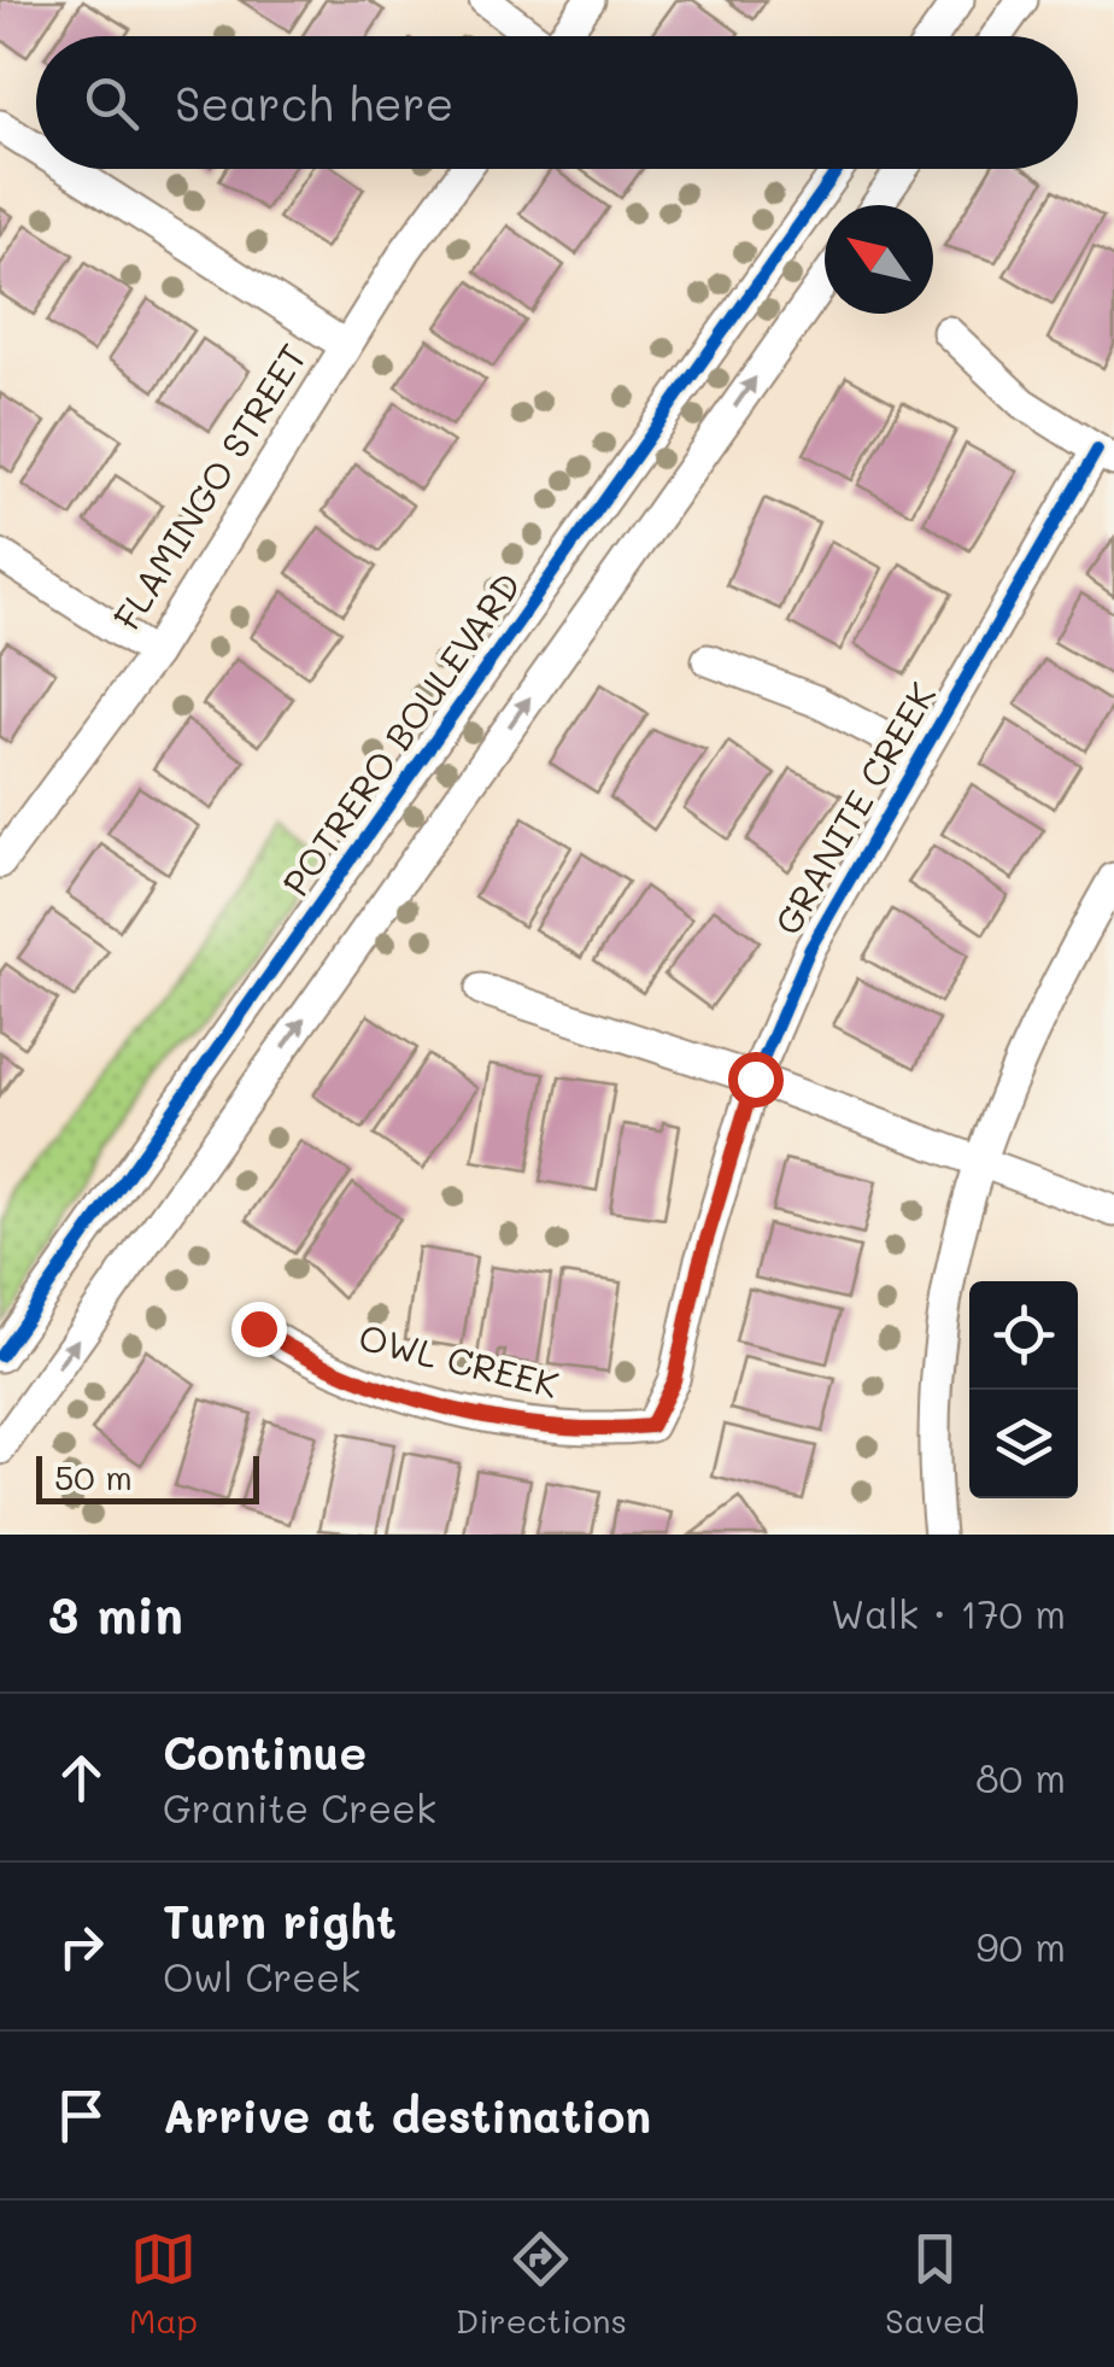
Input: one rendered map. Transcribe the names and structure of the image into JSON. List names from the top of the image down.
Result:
{
  "streets": {
    "street": [
      "FLAMINGO STREET",
      "POTRERO BOULEVARD",
      "GRANITE CREEK",
      "OWL CREEK"
    ]
  },
  "crossings": [
    ["GRANITE CREEK", "OWL CREEK"]
  ],
  "scale_bar": "50 m",
  "north": "top left",
  "page": {
    "search": "Search here",
    "scale": "50 m",
    "heading": ["3 min", "Walk · 170 m"],
    "list": [
      ["Continue", "Granite Creek", "80 m"],
      ["Turn right", "Owl Creek", "90 m"],
      "Arrive at destination"
    ],
    "nav": ["Map", "Directions", "Saved"]
  }
}
